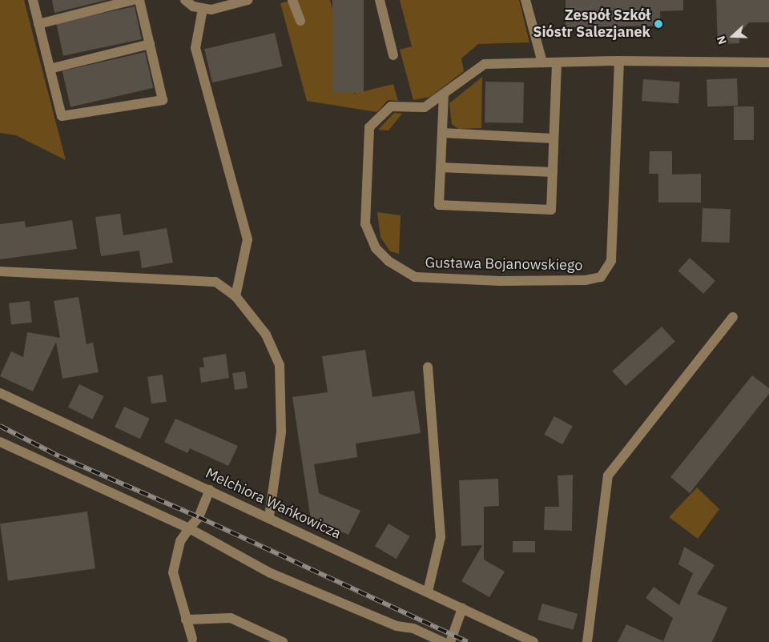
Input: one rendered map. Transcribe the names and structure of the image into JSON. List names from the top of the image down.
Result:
{
  "streets": {
    "street": ["Gustawa Bojanowskiego", "Melchiora Wańkowicza"]
  },
  "places": ["Zespół Szkół Sióstr Salezjanek"],
  "north": "left"
}
